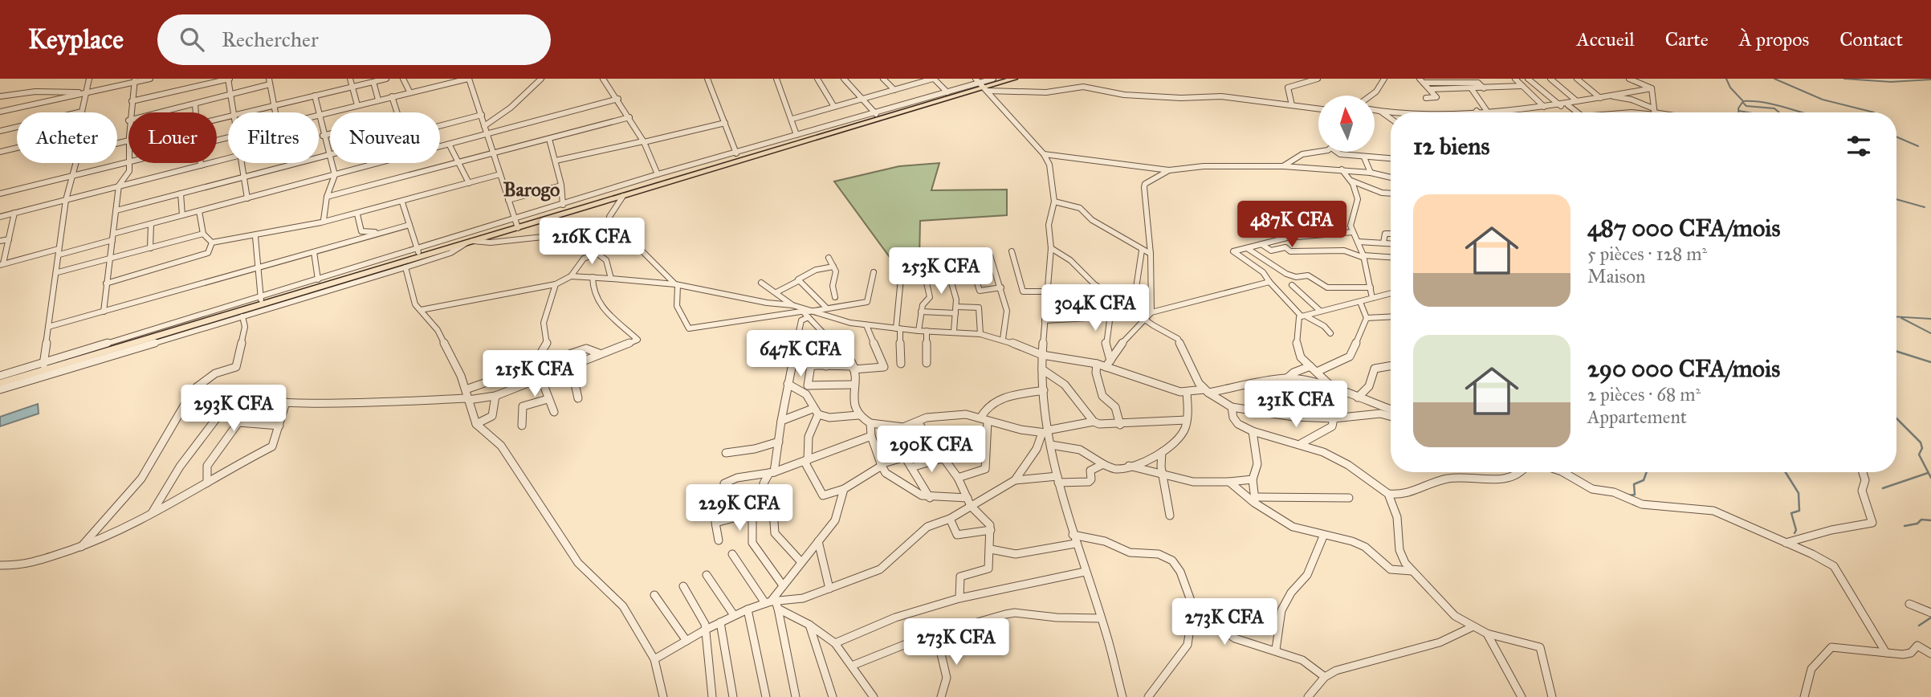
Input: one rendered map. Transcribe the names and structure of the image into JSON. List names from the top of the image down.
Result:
{
  "districts": ["Barogo"],
  "north": "top",
  "page": {
    "header": "Keyplace",
    "search": "Rechercher",
    "nav": [
      "Accueil",
      "Carte",
      "À propos",
      "Contact"
    ],
    "chip": [
      "Acheter",
      "Louer",
      "Filtres",
      "Nouveau"
    ],
    "heading": "12 biens",
    "list": [
      {
        "name": "487 000 CFA/mois",
        "note": "5 pièces · 128 m² · Maison"
      },
      {
        "name": "290 000 CFA/mois",
        "note": "2 pièces · 68 m² · Appartement"
      }
    ],
    "price": [
      "487K CFA",
      "216K CFA",
      "253K CFA",
      "304K CFA",
      "647K CFA",
      "215K CFA",
      "231K CFA",
      "293K CFA",
      "290K CFA",
      "229K CFA",
      "273K CFA",
      "273K CFA"
    ]
  }
}
